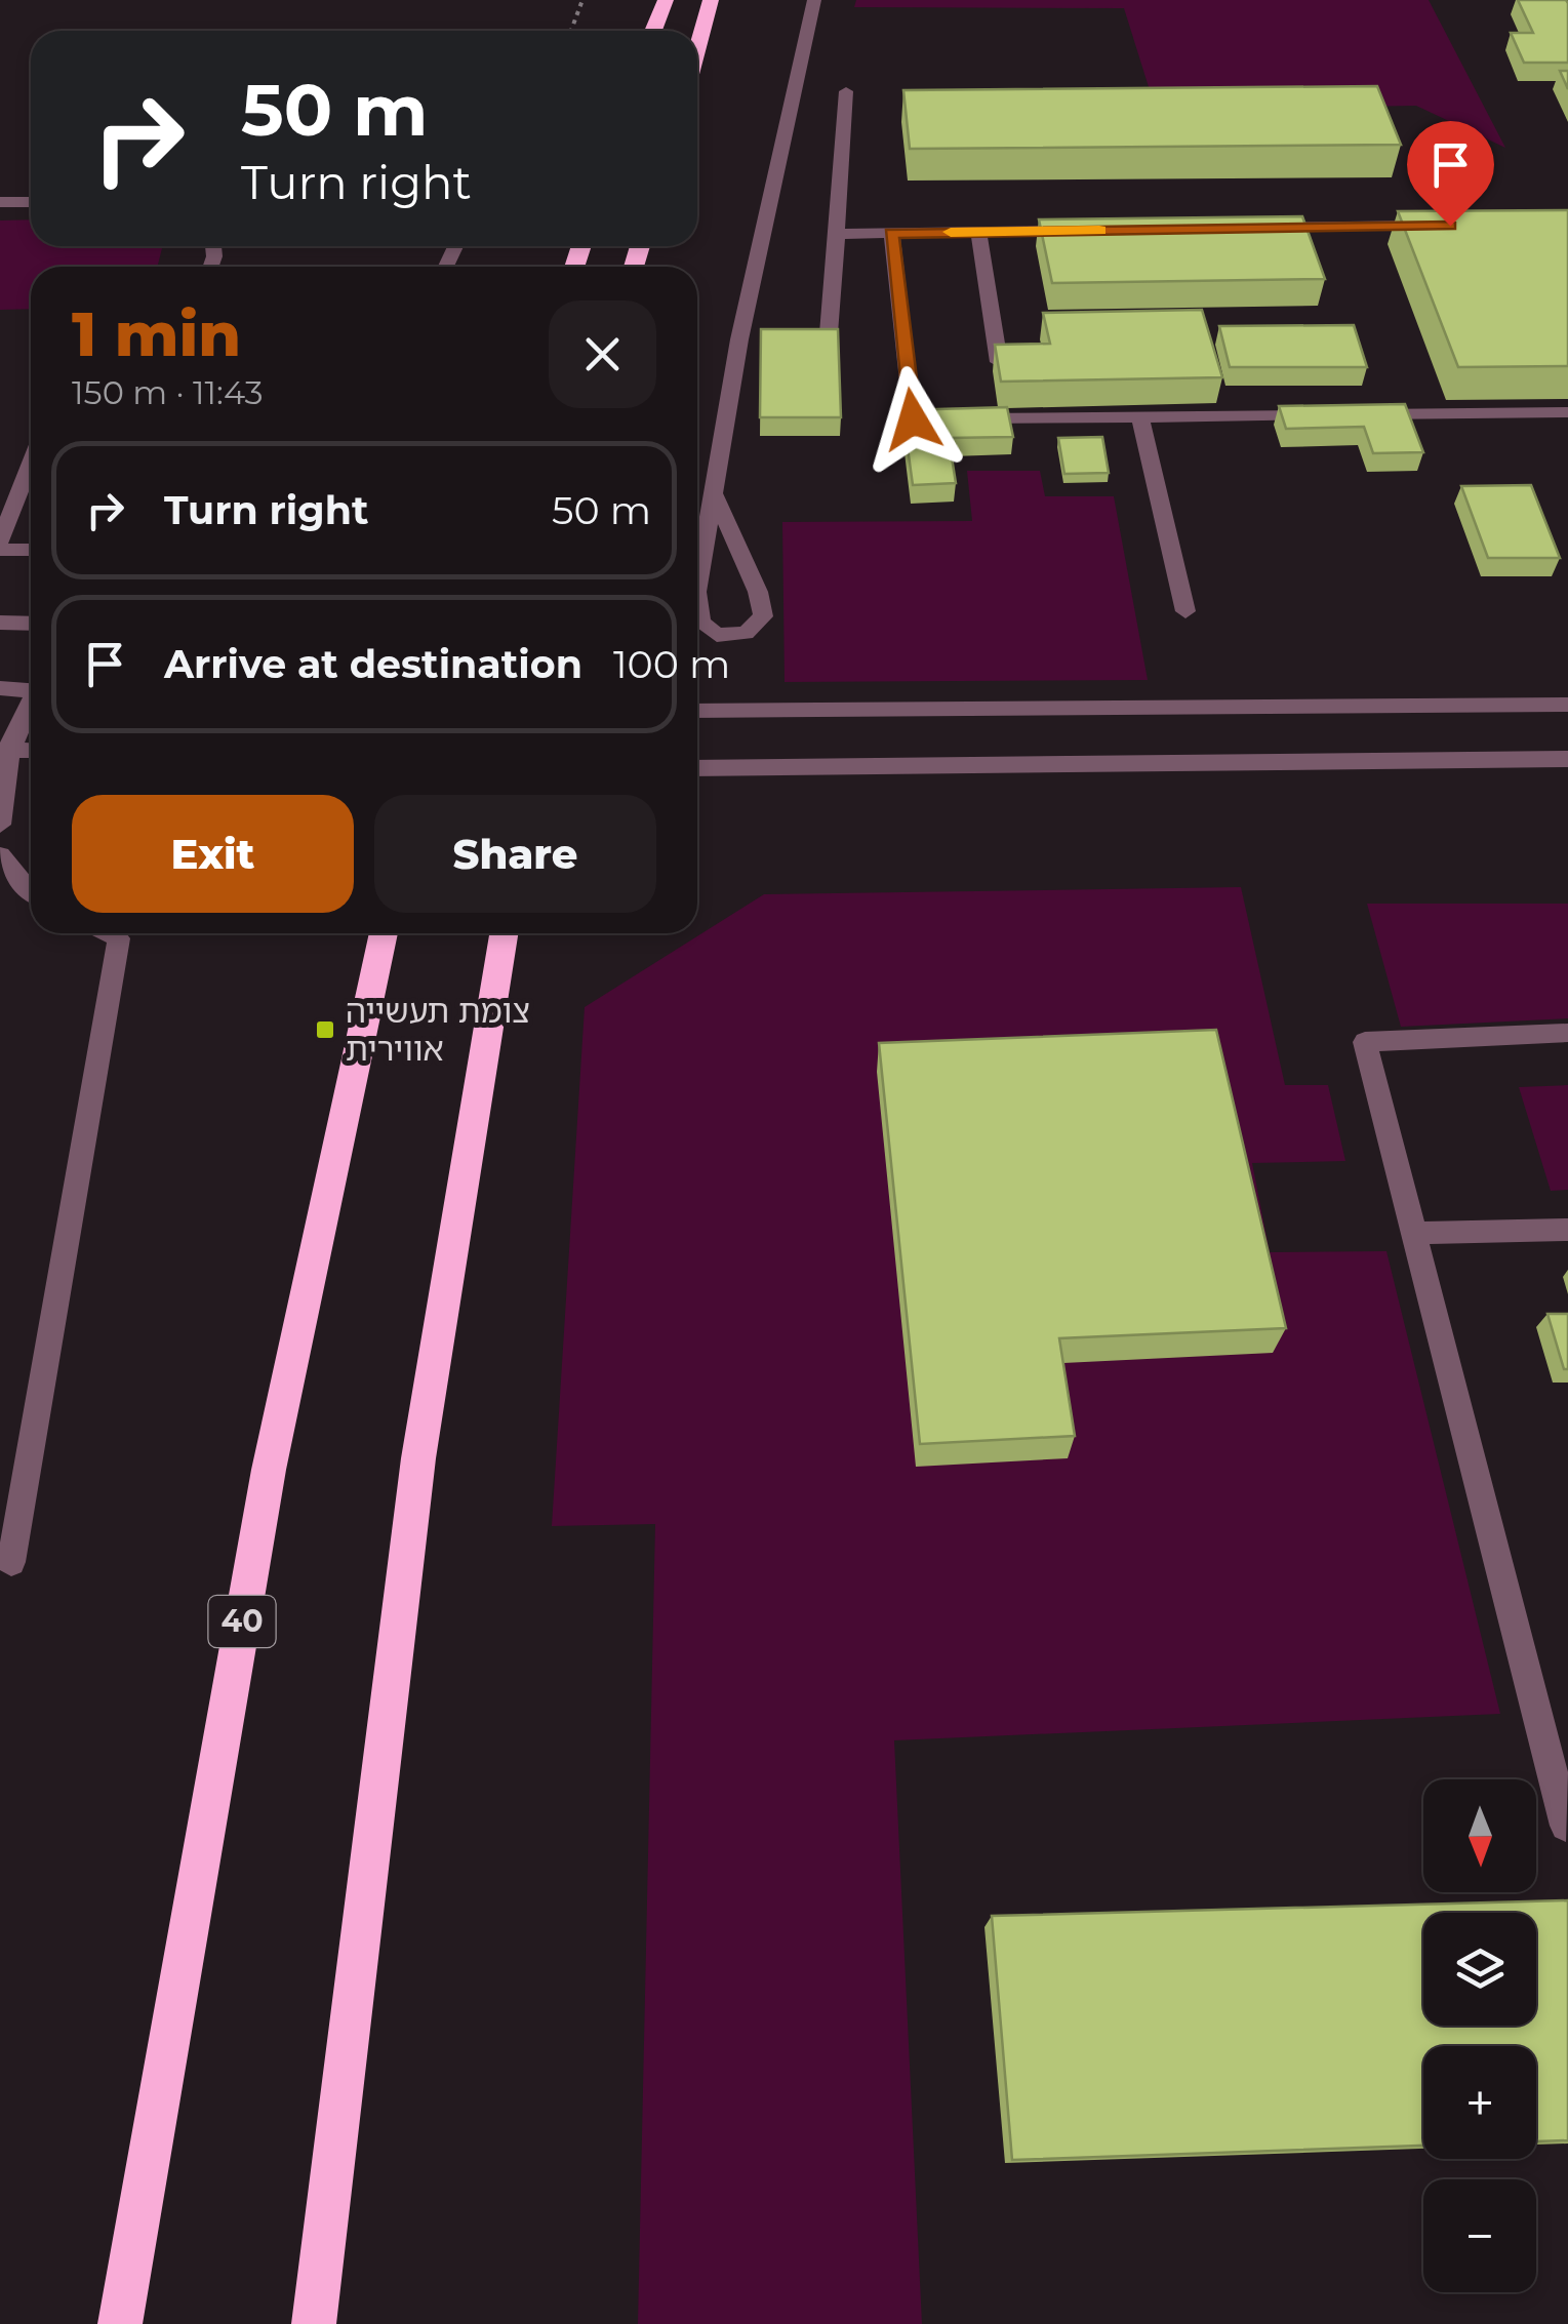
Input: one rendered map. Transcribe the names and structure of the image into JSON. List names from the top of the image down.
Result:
{
  "streets": {
    "highway": ["40"]
  },
  "places": {
    "transit": ["צומת תעשייה אווירית"]
  },
  "north": "bottom",
  "page": {
    "turn": ["50 m", "Turn right"],
    "heading": ["1 min", "150 m · 11:43"],
    "list": [
      {
        "name": "Turn right",
        "value": "50 m"
      },
      {
        "name": "Arrive at destination",
        "value": "100 m"
      }
    ],
    "buttons": ["Exit", "Share"],
    "map_buttons": ["+", "−"]
  }
}
